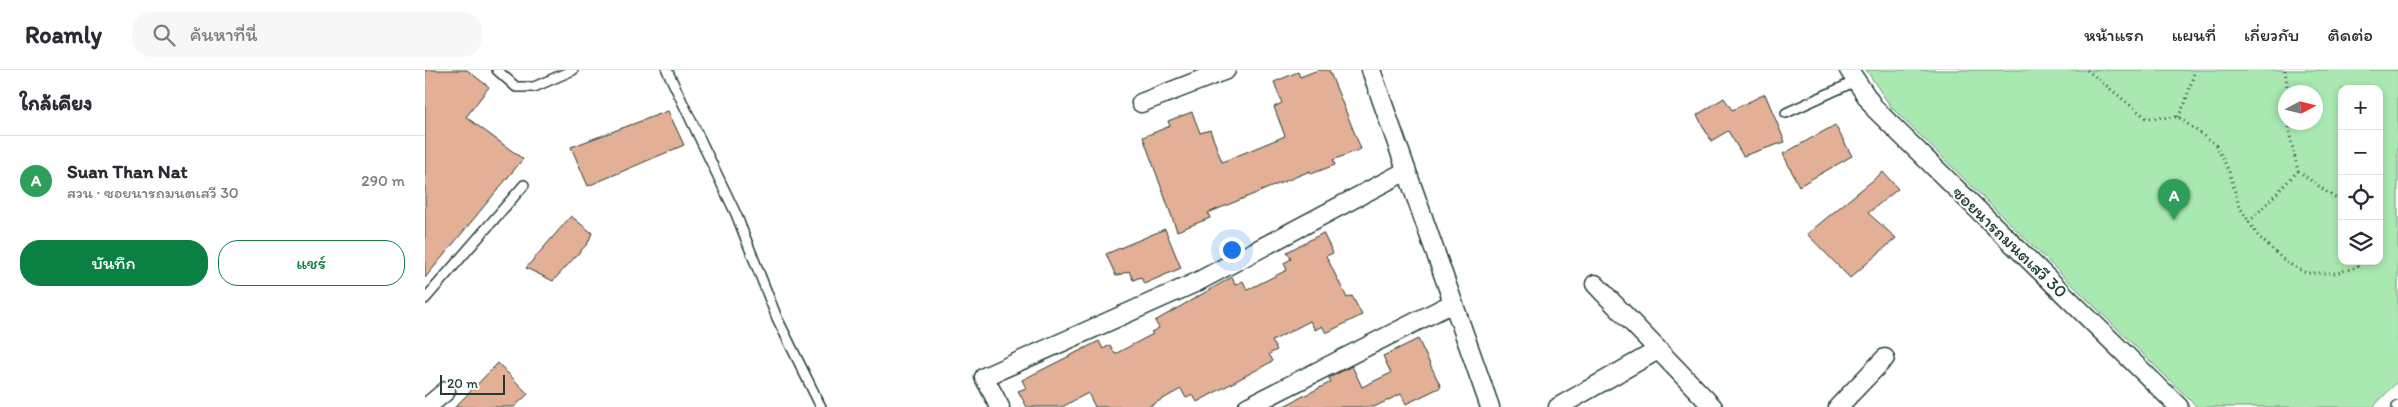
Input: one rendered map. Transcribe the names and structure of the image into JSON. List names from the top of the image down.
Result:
{
  "streets": {
    "street": ["ซอยนารถมนตเสวี 30"]
  },
  "scale_bar": "20 m",
  "north": "right",
  "page": {
    "header": "Roamly",
    "search": "ค้นหาที่นี่",
    "nav": [
      "หน้าแรก",
      "แผนที่",
      "เกี่ยวกับ",
      "ติดต่อ"
    ],
    "heading": "ใกล้เคียง",
    "map_buttons": ["+", "−"],
    "list": [
      {
        "mark": "A",
        "name": "Suan Than Nat",
        "note": "สวน · ซอยนารถมนตเสวี 30",
        "value": "290 m"
      }
    ],
    "pins": "A",
    "buttons": ["บันทึก", "แชร์"],
    "scale": "20 m"
  }
}
